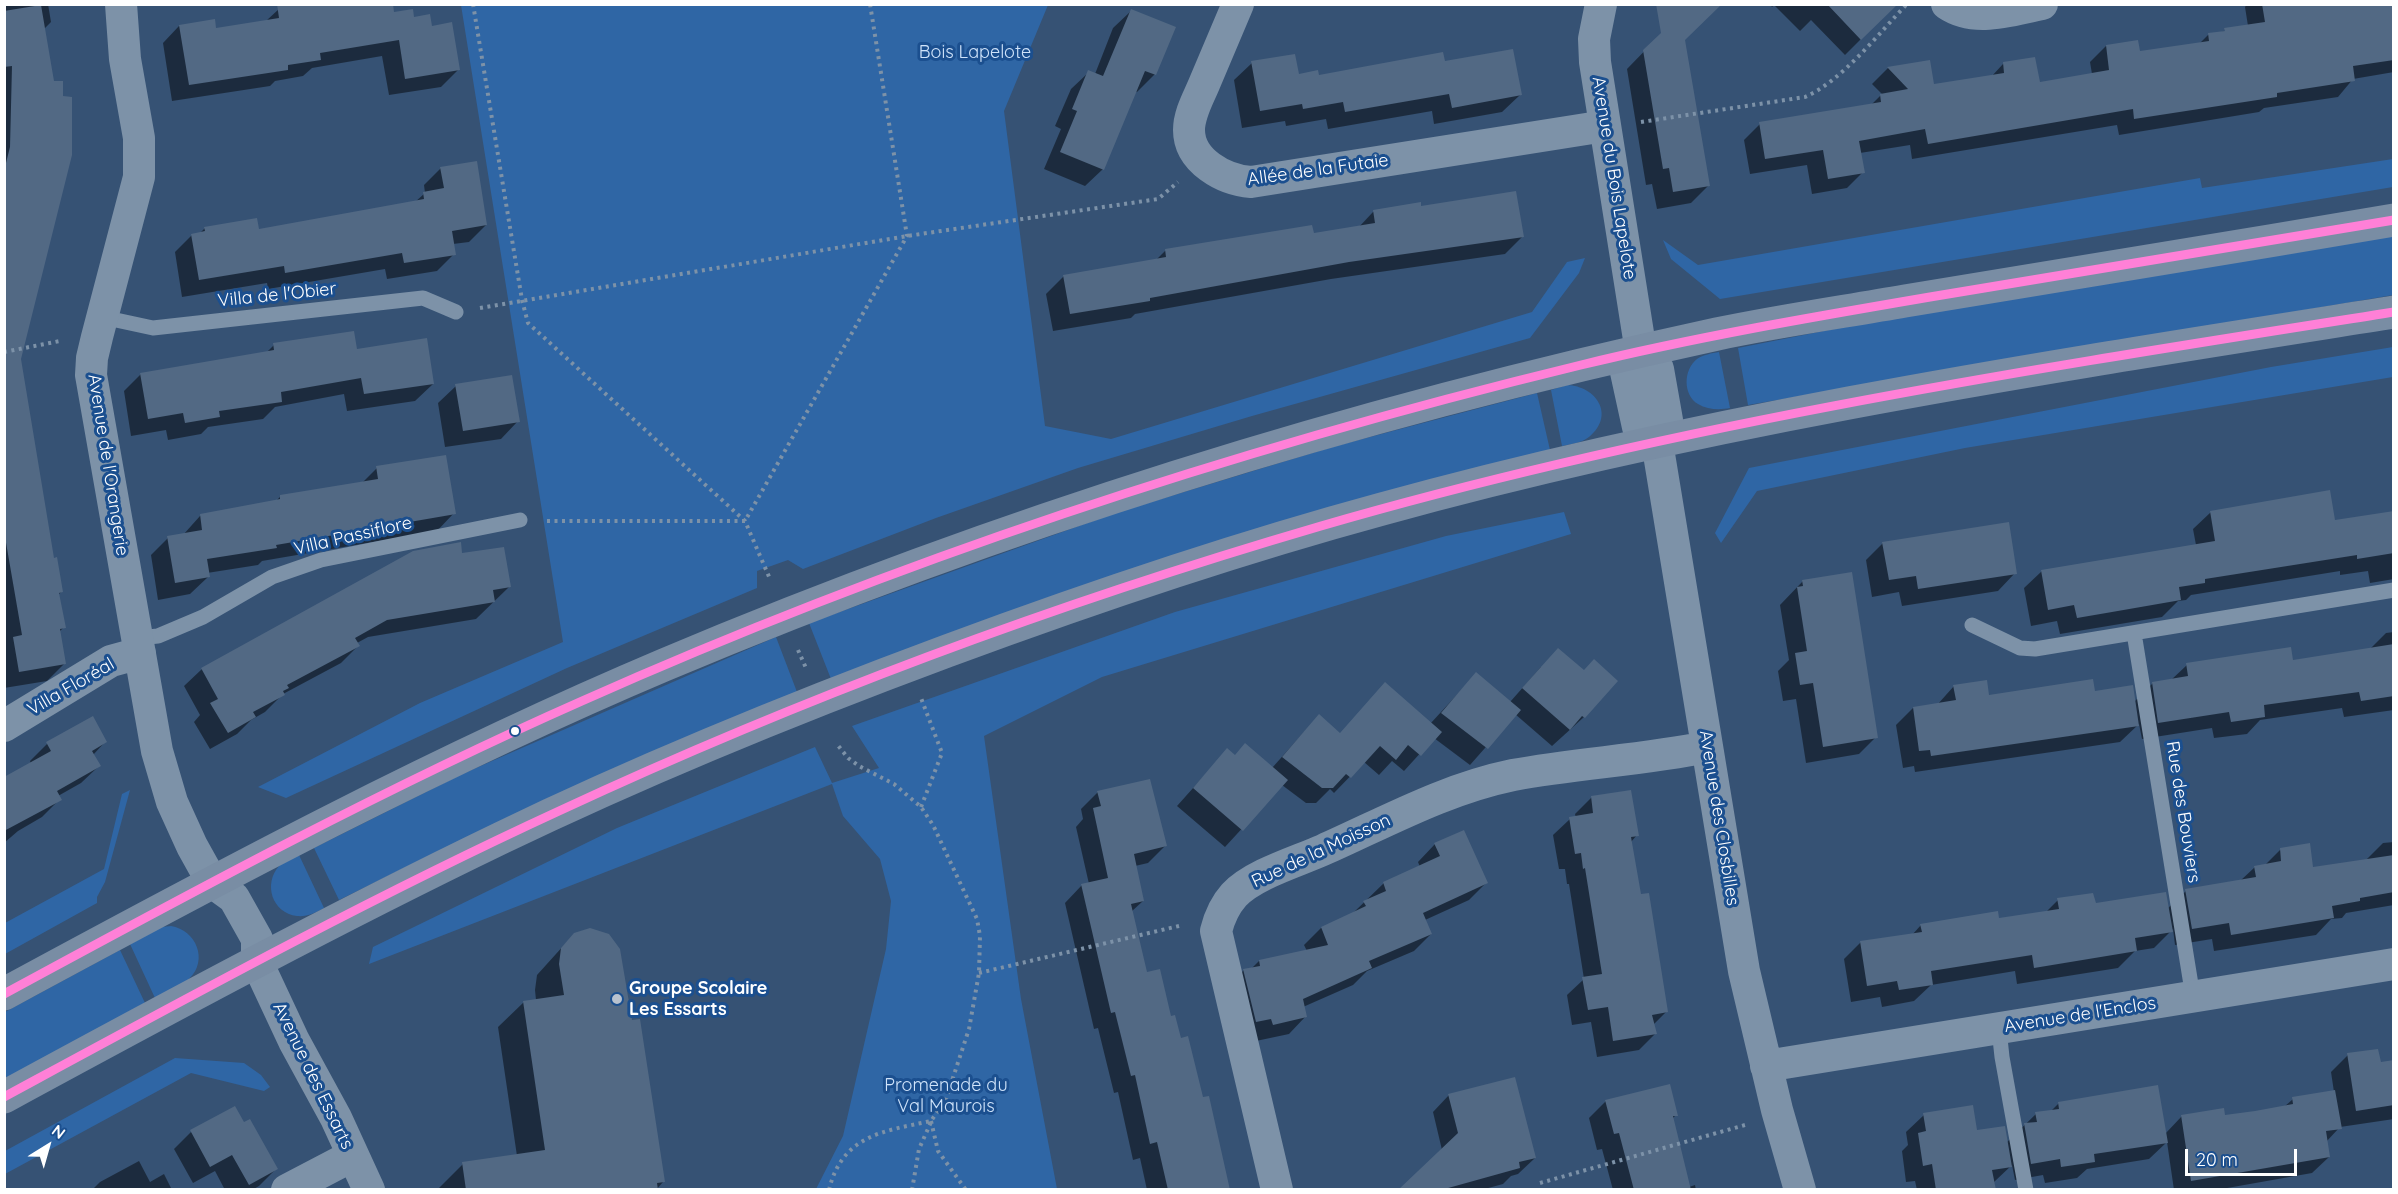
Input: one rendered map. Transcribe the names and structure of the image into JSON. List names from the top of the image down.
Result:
{
  "streets": {
    "street": [
      "Allée de la Futaie",
      "Avenue du Bois Lapelote",
      "Avenue de l'Orangerie",
      "Villa Floréal",
      "Avenue des Closbilles",
      "Rue de la Moisson",
      "Avenue de l'Enclos",
      "Avenue des Essarts"
    ],
    "lane": ["Villa de l'Obier", "Villa Passiflore", "Rue des Bouviers"]
  },
  "crossings": [
    ["Allée de la Futaie", "Avenue du Bois Lapelote"],
    ["Villa de l'Obier", "Avenue de l'Orangerie"],
    ["Avenue de l'Orangerie", "Villa Passiflore"],
    ["Avenue de l'Orangerie", "Villa Floréal"],
    ["Avenue de l'Orangerie", "Avenue des Essarts"],
    ["Villa Passiflore", "Villa Floréal"],
    ["Rue des Bouviers", "Avenue de l'Enclos"],
    ["Avenue des Closbilles", "Rue de la Moisson"],
    ["Avenue des Closbilles", "Avenue de l'Enclos"]
  ],
  "parks": ["Bois Lapelote", "Promenade du Val Maurois"],
  "places": ["Groupe Scolaire Les Essarts"],
  "scale_bar": "20 m",
  "north": "top right"
}
